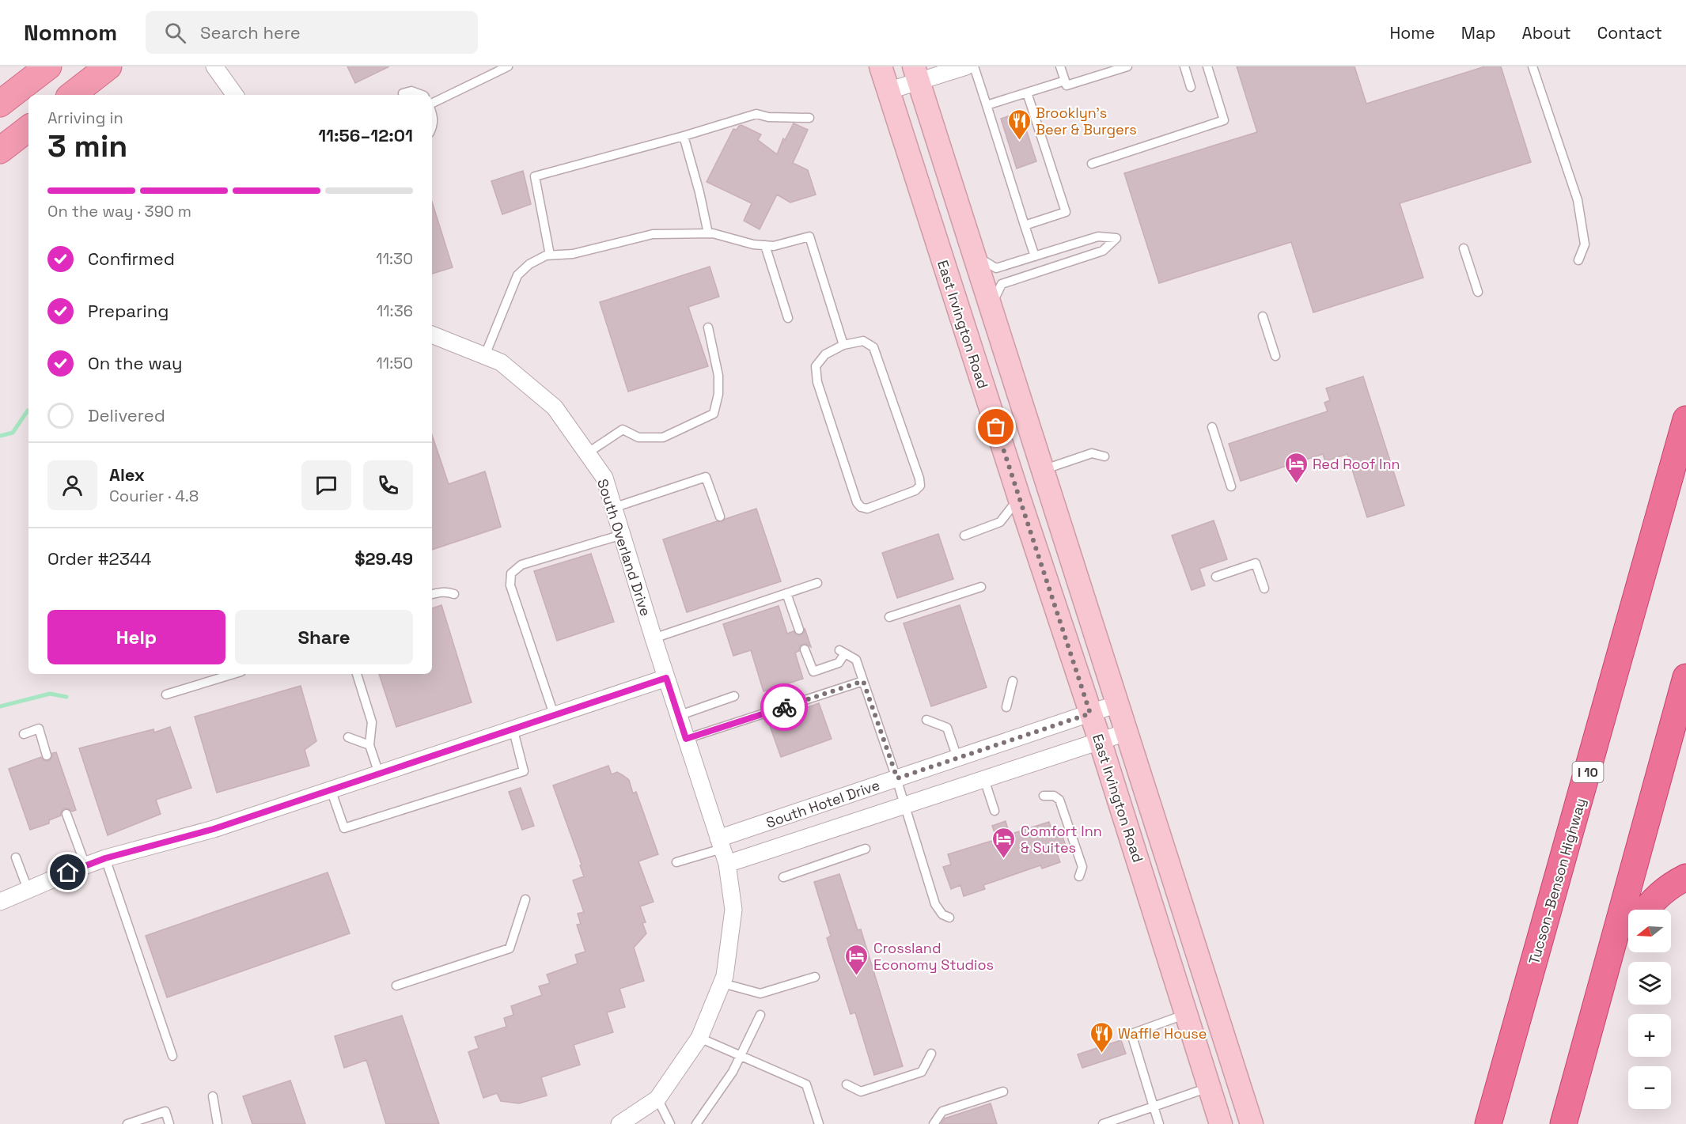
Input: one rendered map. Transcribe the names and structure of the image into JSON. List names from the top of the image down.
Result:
{
  "streets": {
    "highway": ["I 10", "Tucson–Benson Highway"],
    "main road": ["East Irvington Road"],
    "street": ["South Overland Drive", "South Hotel Drive"]
  },
  "crossings": [
    ["East Irvington Road", "South Hotel Drive"],
    ["South Overland Drive", "South Hotel Drive"]
  ],
  "places": {
    "restaurant": ["Brooklyn's Beer & Burgers", "Waffle House"],
    "hotel": ["Red Roof Inn", "Comfort Inn & Suites", "Crossland Economy Studios"]
  },
  "north": "left",
  "page": {
    "header": "Nomnom",
    "search": "Search here",
    "nav": [
      "Home",
      "Map",
      "About",
      "Contact"
    ],
    "heading": ["3 min", "Arriving in", "11:56–12:01"],
    "panel": [
      "Alex",
      "Courier · 4.8",
      "Order #2344",
      "$29.49"
    ],
    "bar": "On the way · 390 m",
    "list": [
      ["Confirmed", "11:30"],
      ["Preparing", "11:36"],
      ["On the way", "11:50"],
      "Delivered"
    ],
    "buttons": ["Help", "Share"],
    "map_buttons": ["+", "−"]
  }
}
